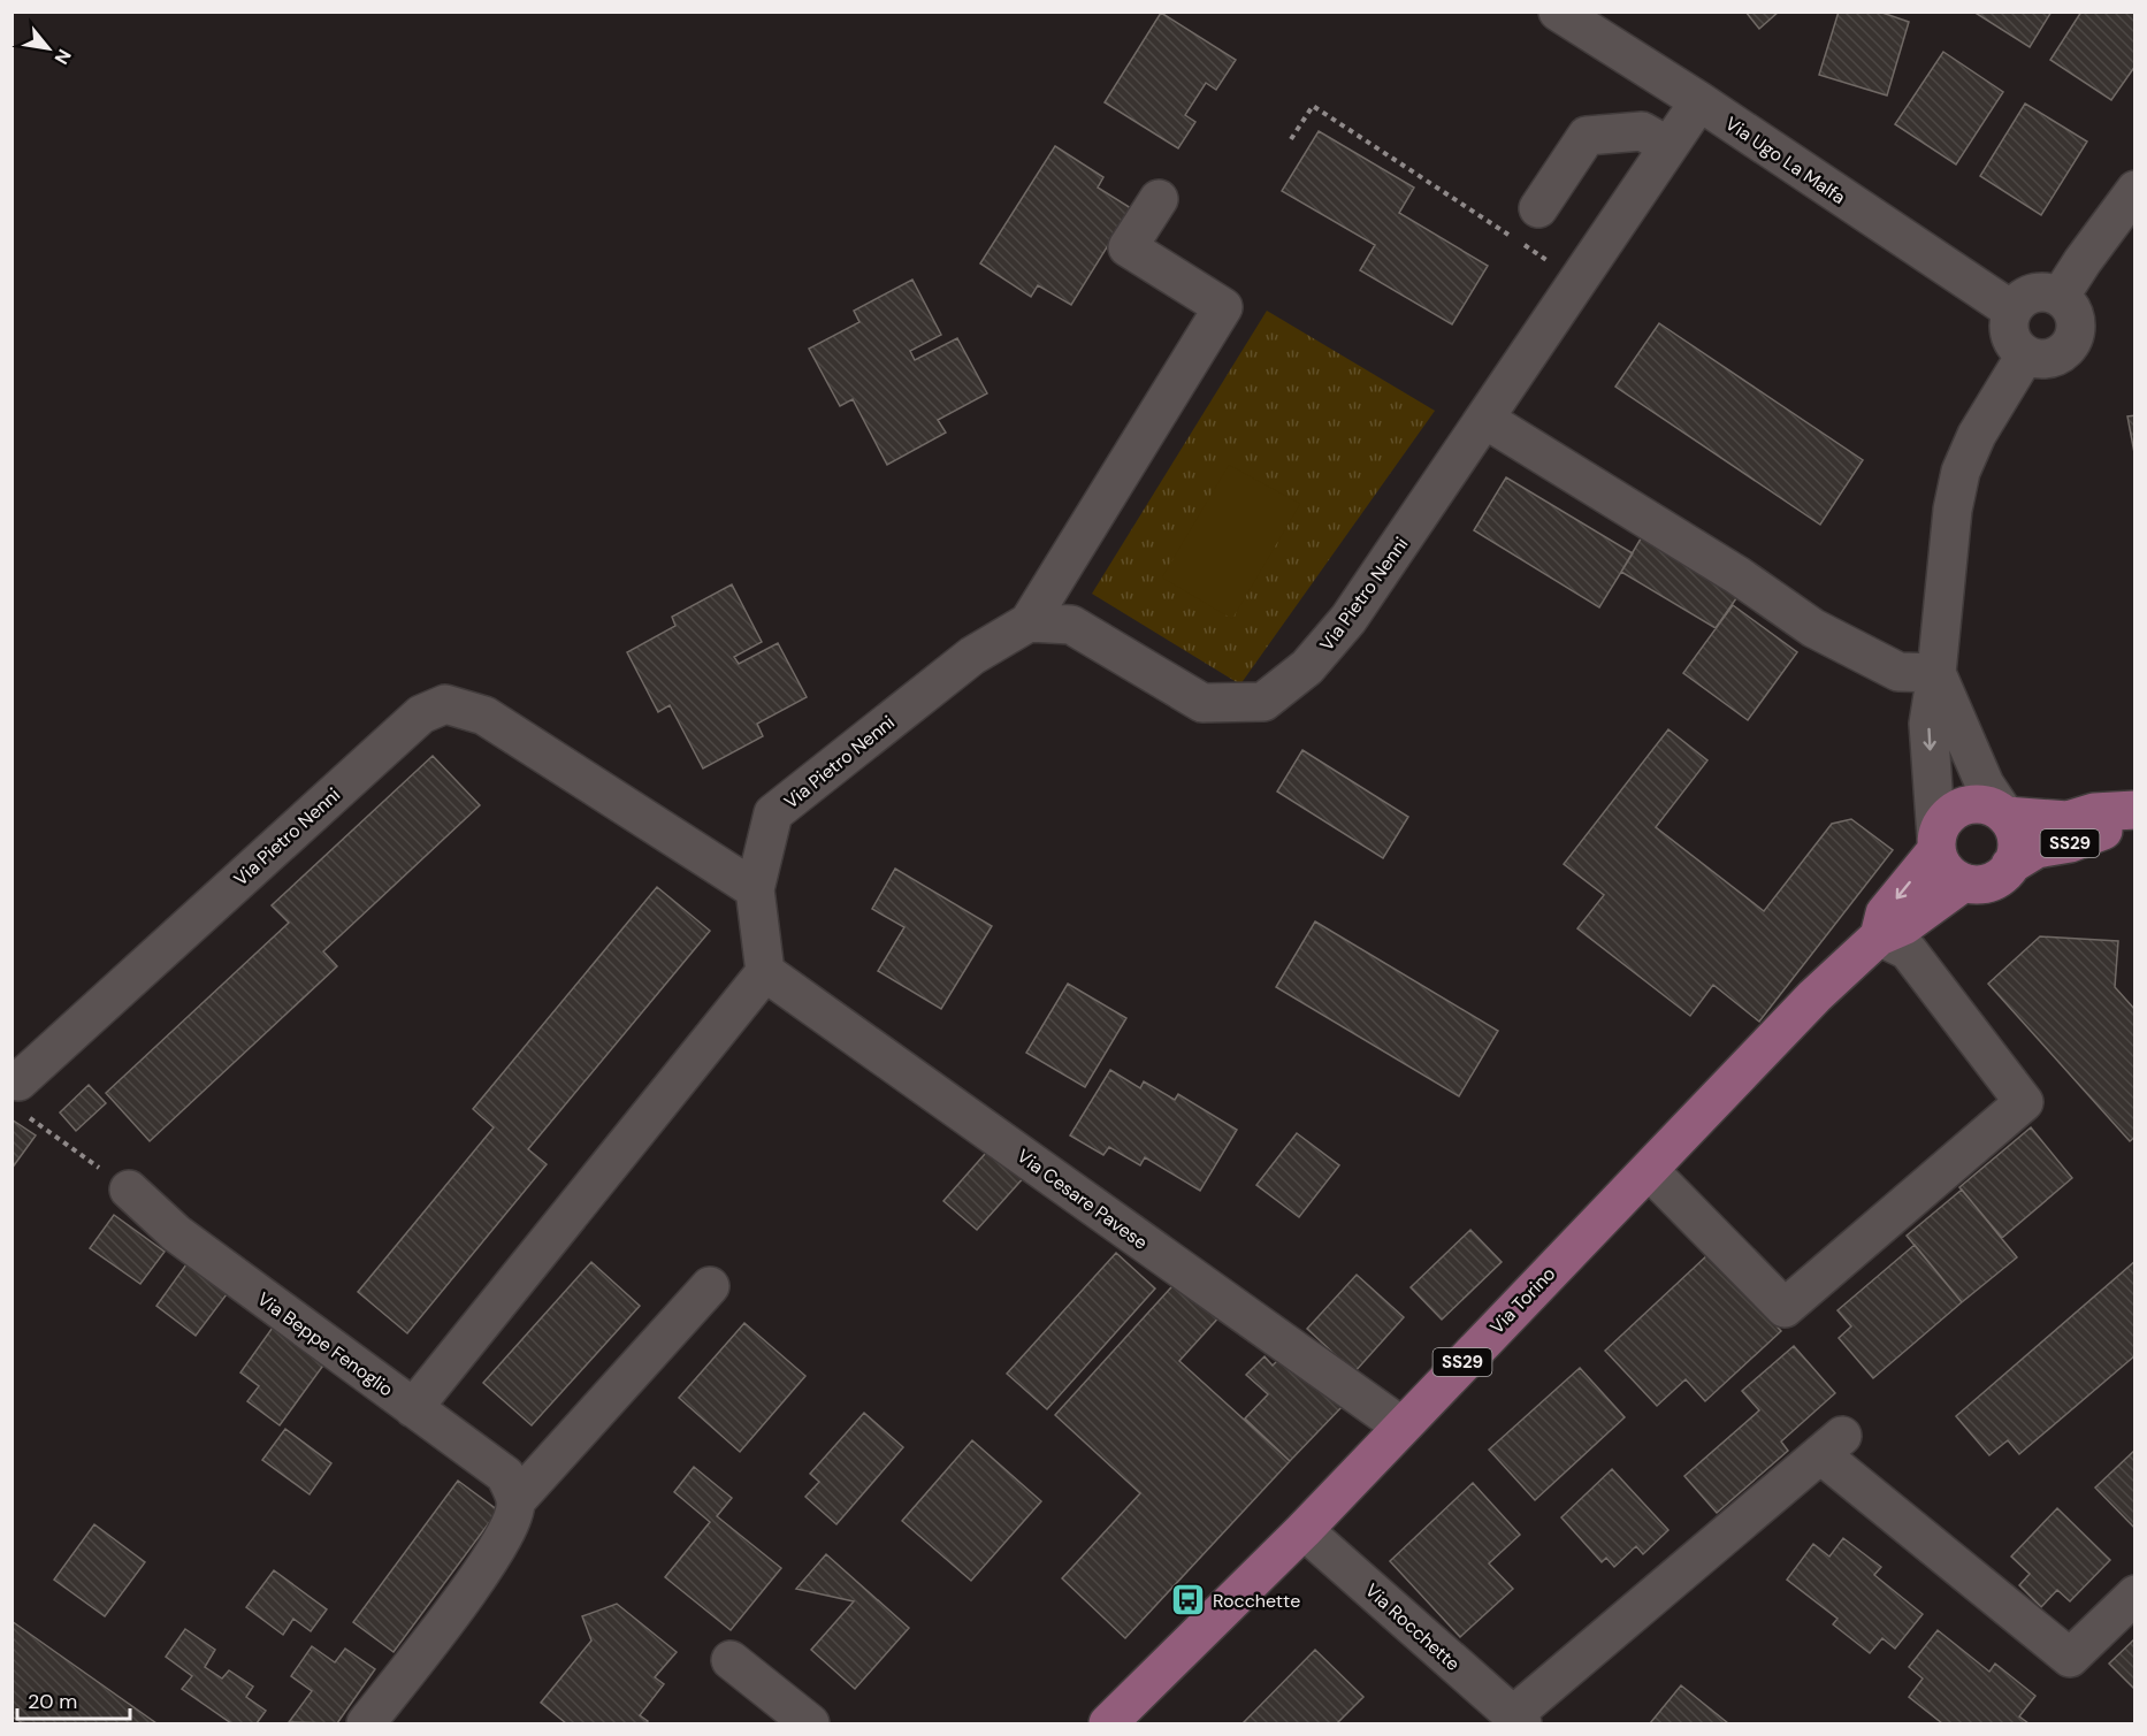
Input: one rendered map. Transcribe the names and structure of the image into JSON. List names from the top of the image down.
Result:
{
  "streets": {
    "main road": ["SS29", "Via Torino"],
    "street": [
      "Via Ugo La Malfa",
      "Via Pietro Nenni",
      "Via Cesare Pavese",
      "Via Beppe Fenoglio",
      "Via Rocchette"
    ]
  },
  "crossings": [
    ["Via Ugo La Malfa", "Via Pietro Nenni"],
    ["Via Pietro Nenni", "Via Cesare Pavese"],
    ["Via Cesare Pavese", "Via Torino"],
    ["Via Torino", "Via Rocchette"]
  ],
  "places": {
    "bus stop": ["Rocchette"]
  },
  "scale_bar": "20 m",
  "north": "bottom right"
}
